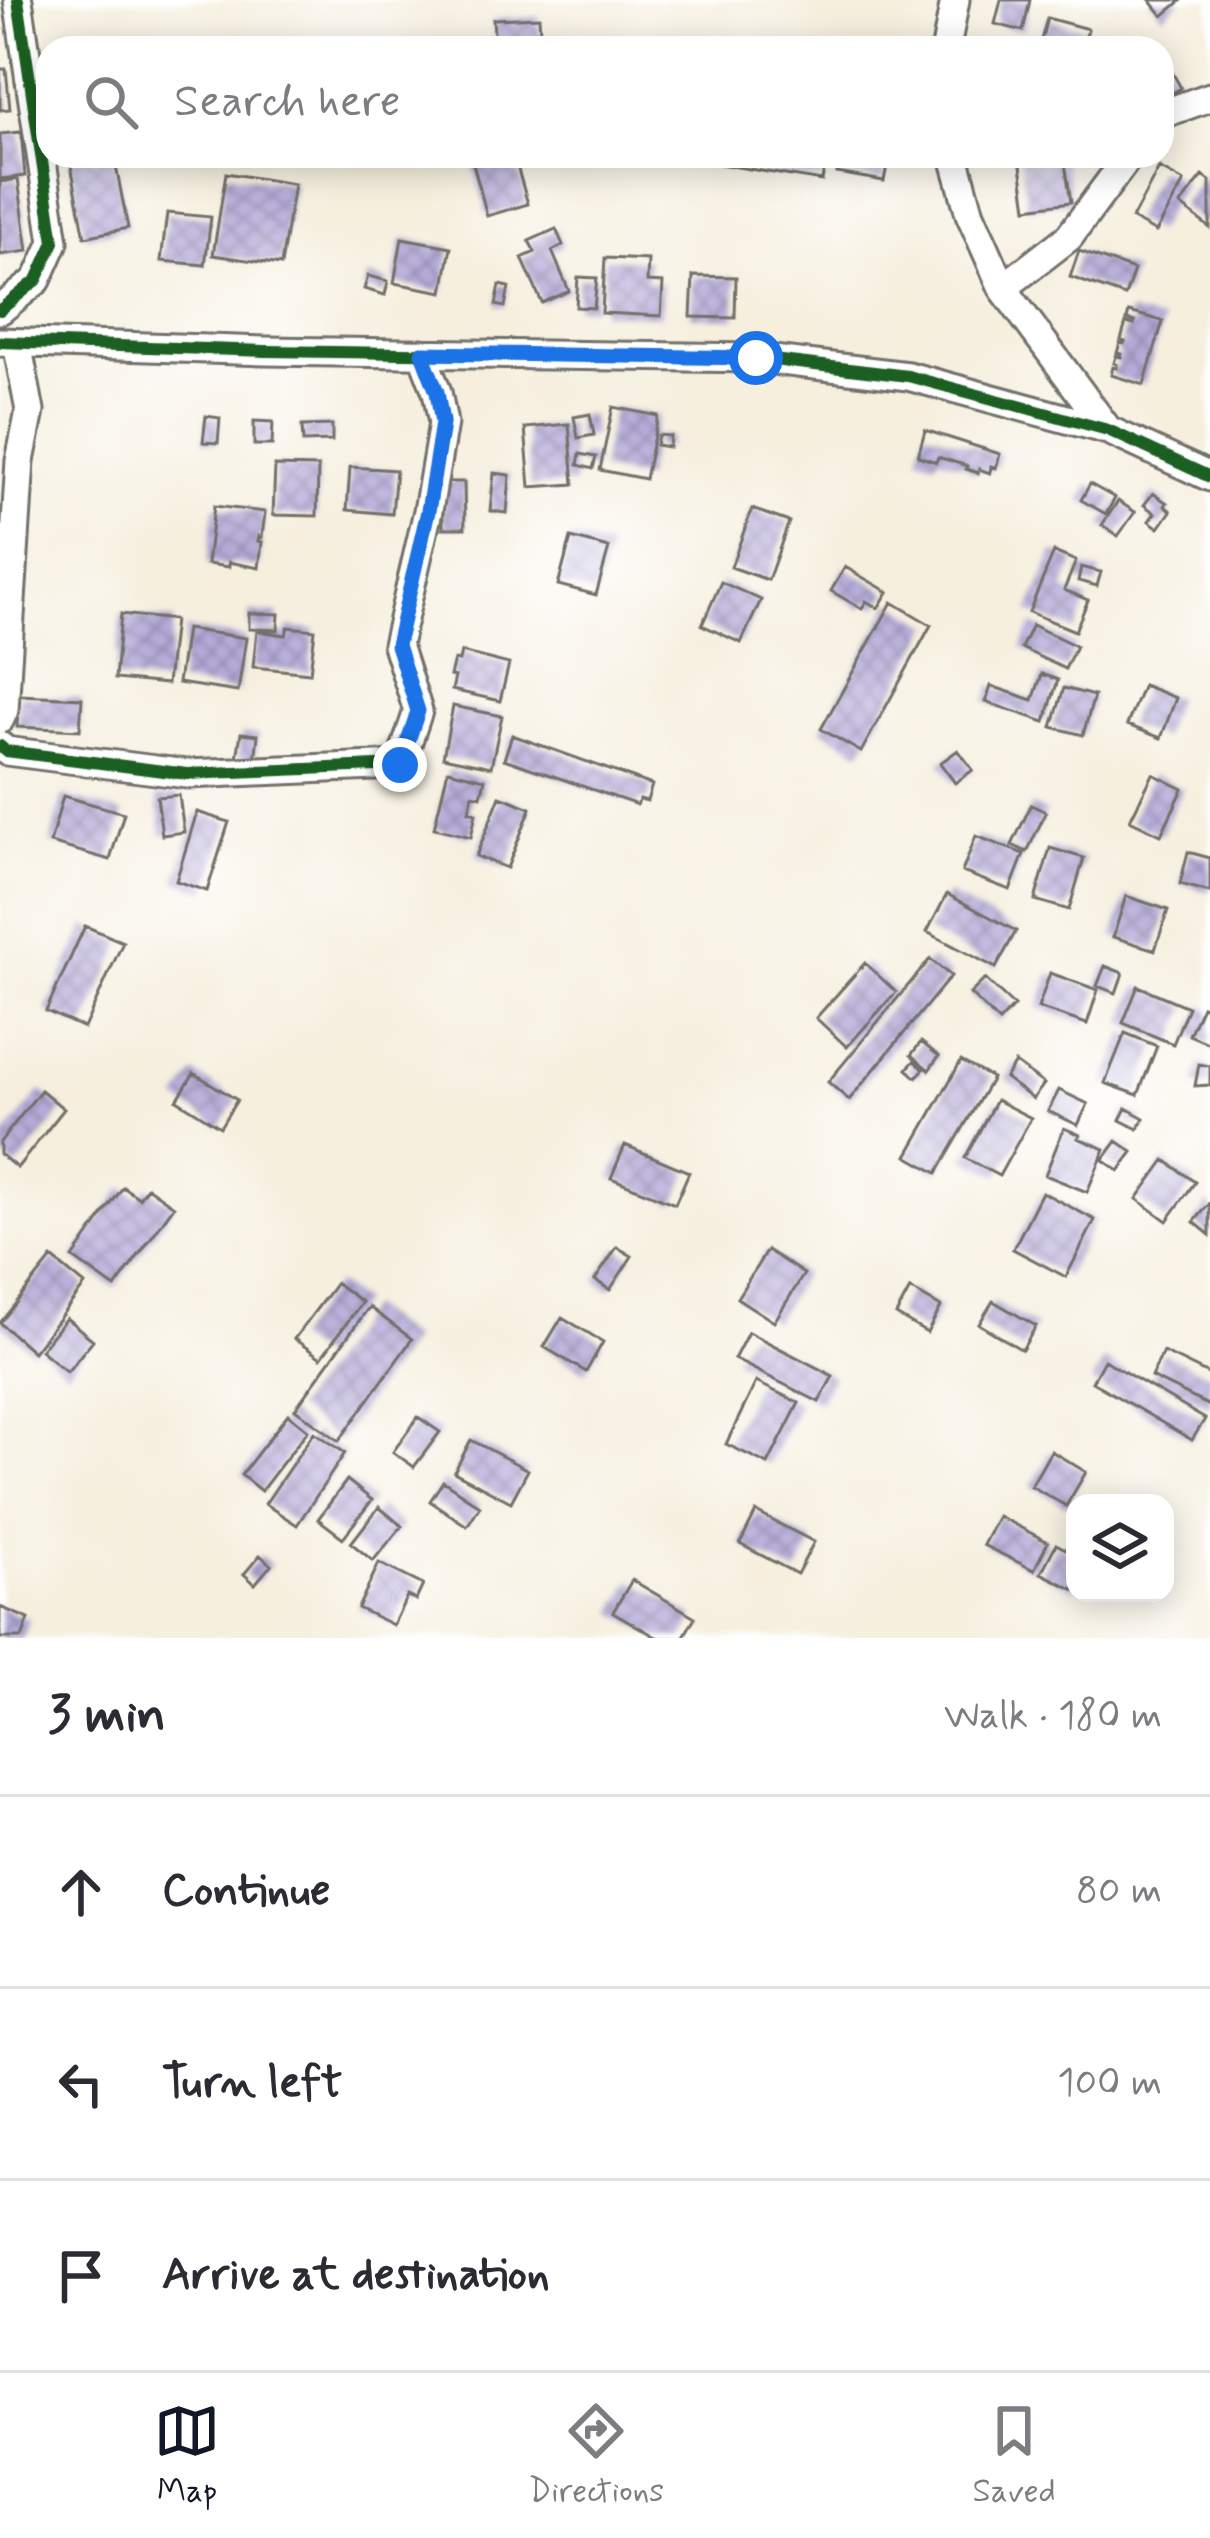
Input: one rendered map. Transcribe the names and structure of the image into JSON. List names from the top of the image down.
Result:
{
  "page": {
    "search": "Search here",
    "heading": ["3 min", "Walk · 180 m"],
    "list": [
      ["Continue", "80 m"],
      ["Turn left", "100 m"],
      "Arrive at destination"
    ],
    "nav": ["Map", "Directions", "Saved"]
  }
}
